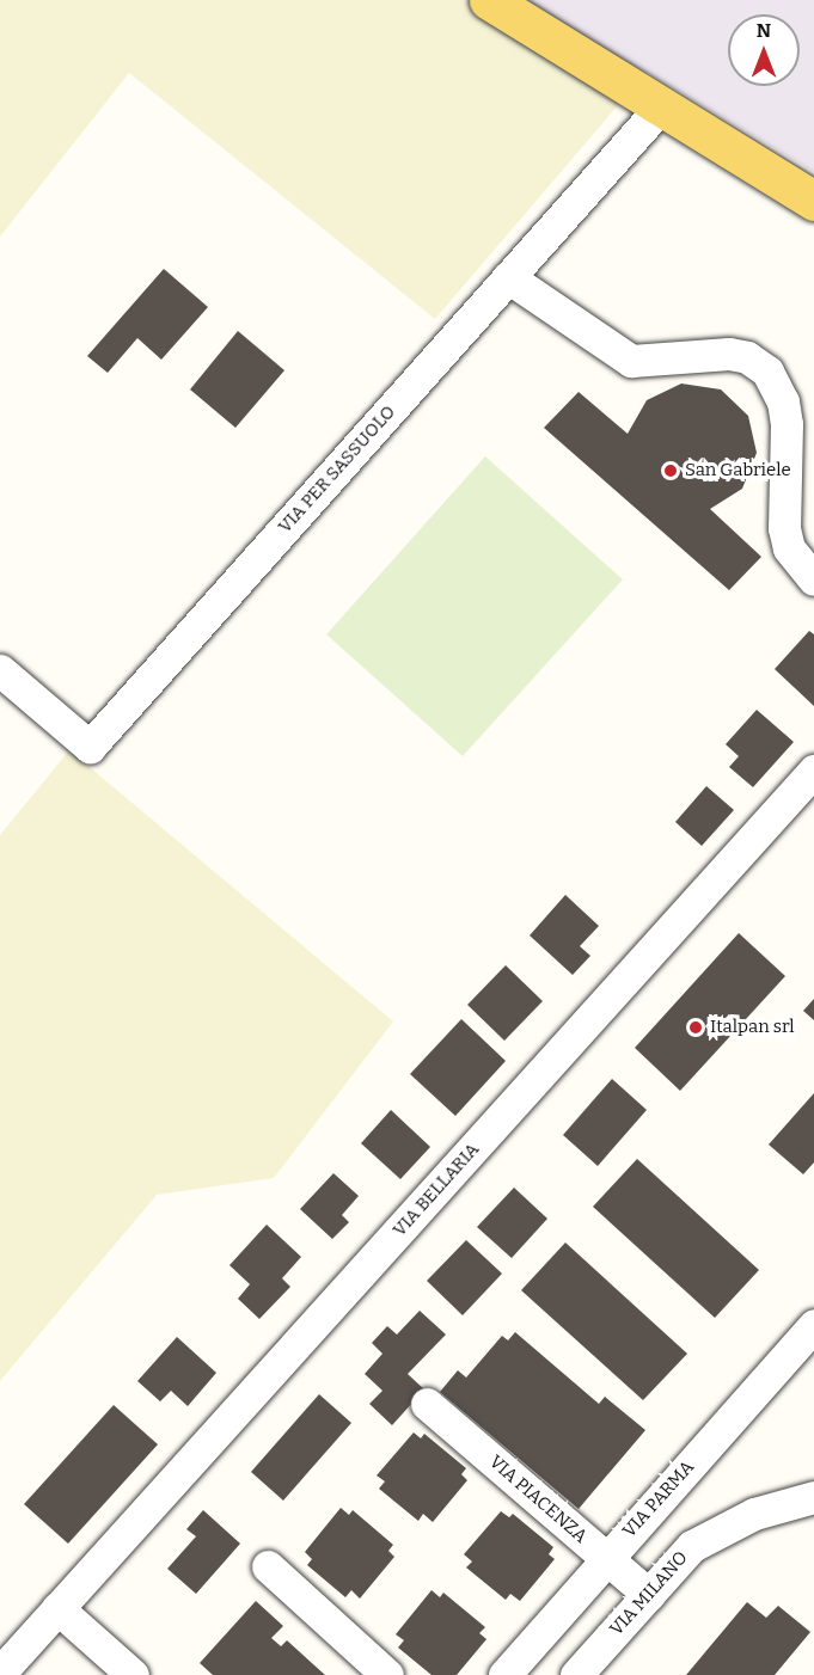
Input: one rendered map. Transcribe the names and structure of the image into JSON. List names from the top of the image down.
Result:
{
  "streets": {
    "street": [
      "VIA PER SASSUOLO",
      "VIA BELLARIA",
      "VIA PIACENZA",
      "VIA PARMA",
      "VIA MILANO"
    ]
  },
  "crossings": [
    ["VIA PIACENZA", "VIA PARMA"],
    ["VIA PIACENZA", "VIA MILANO"]
  ],
  "places": ["San Gabriele", "Italpan srl"],
  "north": "top"
}
